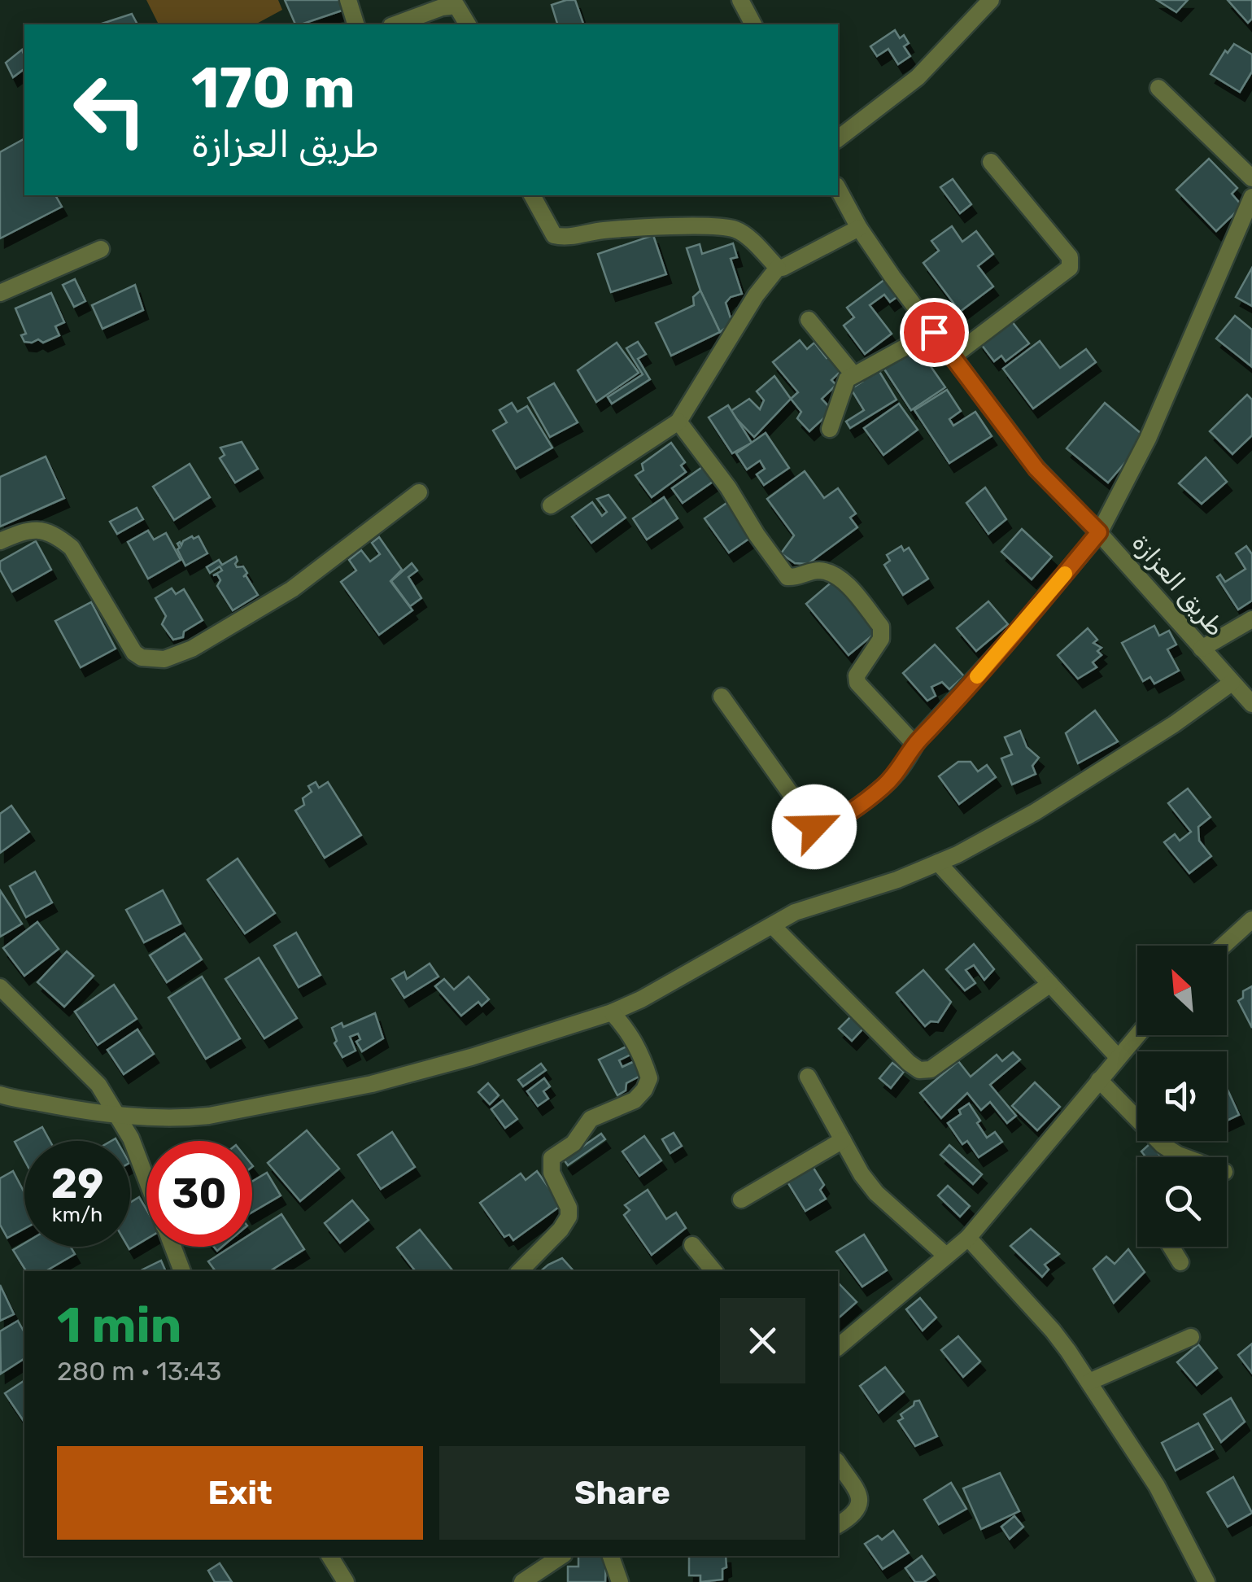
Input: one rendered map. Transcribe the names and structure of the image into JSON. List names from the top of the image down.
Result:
{
  "streets": {
    "street": ["طريق العزازة"]
  },
  "north": "top left",
  "page": {
    "turn": ["170 m", "طريق العزازة"],
    "speed": "29 km/h",
    "limit": "30",
    "heading": ["1 min", "280 m · 13:43"],
    "buttons": ["Exit", "Share"]
  }
}
